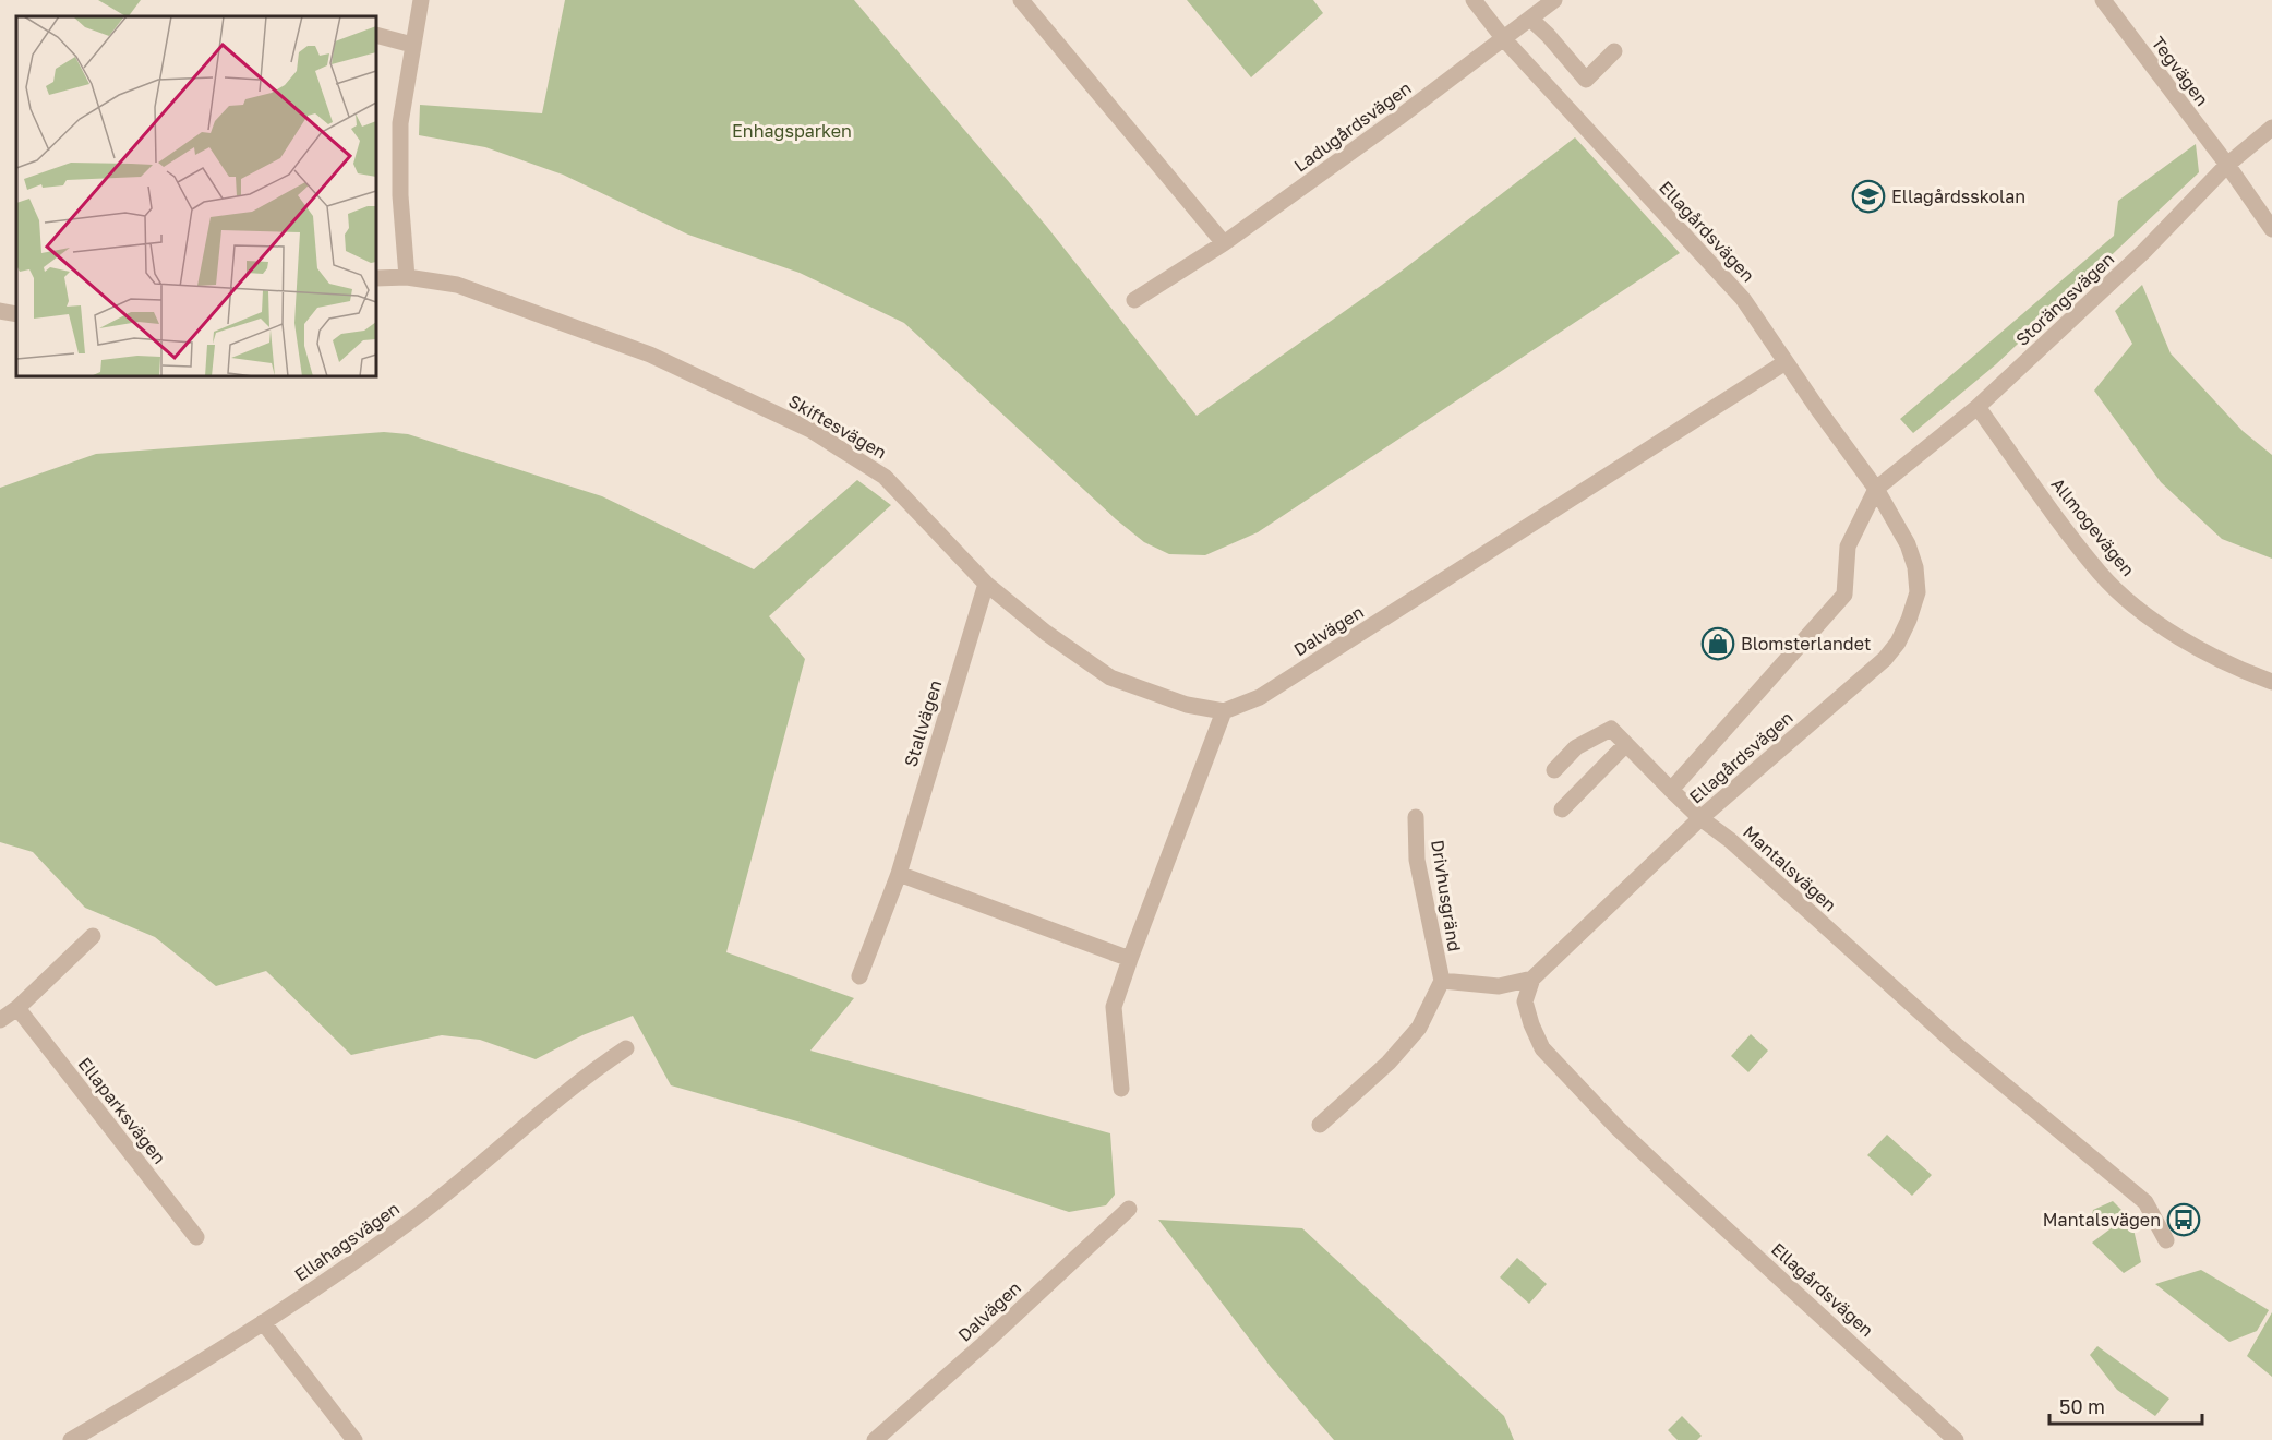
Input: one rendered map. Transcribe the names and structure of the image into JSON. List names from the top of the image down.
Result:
{
  "streets": {
    "street": [
      "Tegvägen",
      "Ladugårdsvägen",
      "Ellagårdsvägen",
      "Storängsvägen",
      "Skiftesvägen",
      "Allmogevägen",
      "Dalvägen",
      "Stallvägen",
      "Mantalsvägen",
      "Drivhusgränd",
      "Ellaparksvägen",
      "Ellahagsvägen"
    ]
  },
  "crossings": [
    ["Tegvägen", "Storängsvägen"],
    ["Ladugårdsvägen", "Ellagårdsvägen"],
    ["Ellagårdsvägen", "Storängsvägen"],
    ["Ellagårdsvägen", "Dalvägen"],
    ["Ellagårdsvägen", "Mantalsvägen"],
    ["Storängsvägen", "Allmogevägen"],
    ["Skiftesvägen", "Dalvägen"],
    ["Skiftesvägen", "Stallvägen"]
  ],
  "parks": ["Enhagsparken"],
  "places": {
    "school or university": ["Ellagårdsskolan"],
    "shop": ["Blomsterlandet"],
    "bus stop": ["Mantalsvägen"]
  },
  "scale_bar": "50 m"
}
